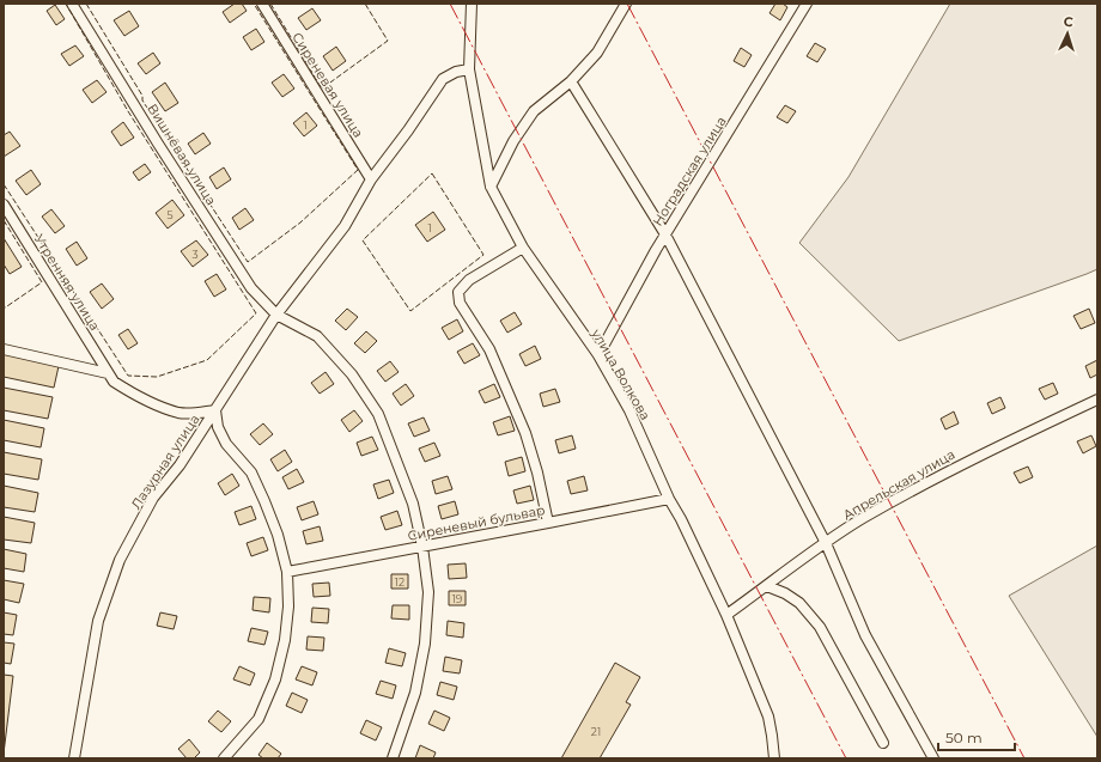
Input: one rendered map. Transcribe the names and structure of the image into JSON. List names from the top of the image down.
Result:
{
  "streets": {
    "street": [
      "Сиреневая улица",
      "Вишнёвая улица",
      "Ноградская улица",
      "Утренняя улица",
      "улица Волкова",
      "Лазурная улица",
      "Апрельская улица",
      "Сиреневый бульвар"
    ]
  },
  "crossings": [
    ["Вишнёвая улица", "Сиреневый бульвар"],
    ["Ноградская улица", "улица Волкова"],
    ["улица Волкова", "Апрельская улица"],
    ["улица Волкова", "Сиреневый бульвар"],
    ["Лазурная улица", "Сиреневый бульвар"]
  ],
  "house_numbers": [
    "1",
    "5",
    "1",
    "3",
    "12",
    "19",
    "21"
  ],
  "scale_bar": "50 m",
  "north": "top"
}
